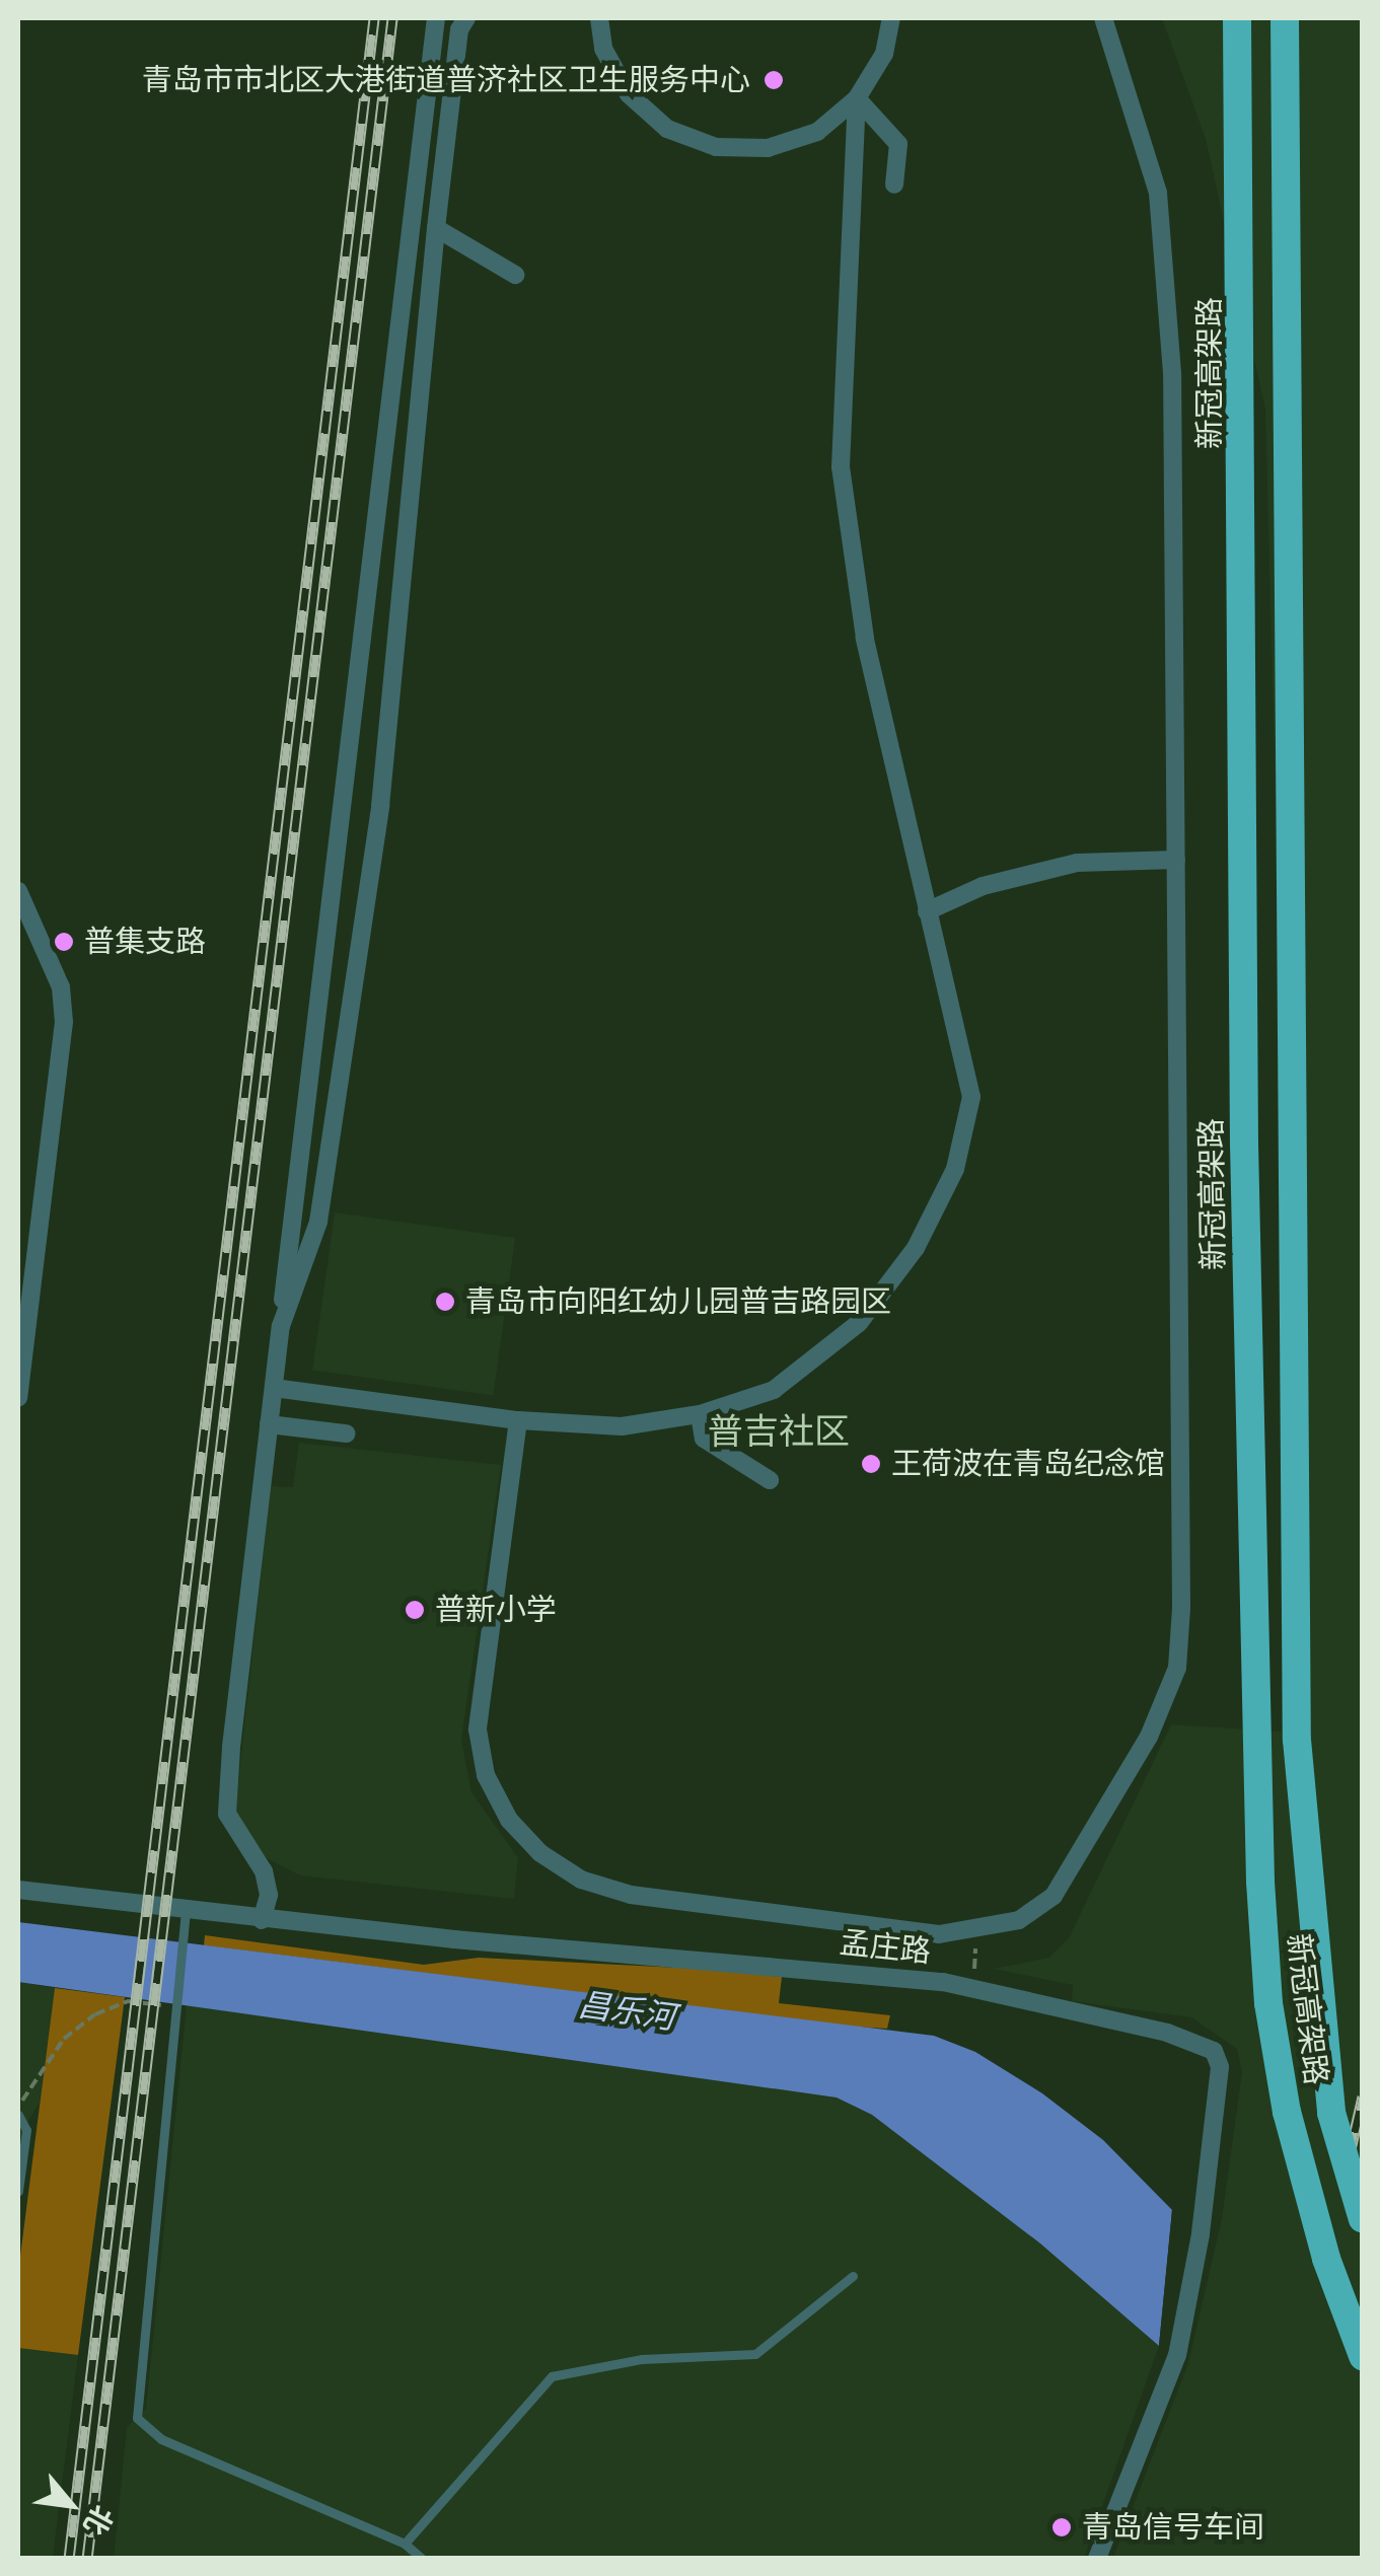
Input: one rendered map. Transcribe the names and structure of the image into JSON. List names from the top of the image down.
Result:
{
  "streets": {
    "highway": ["新冠高架路"],
    "street": ["孟庄路"]
  },
  "districts": ["普吉社区"],
  "water": ["昌乐河"],
  "places": [
    "青岛市市北区大港街道普济社区卫生服务中心",
    "普集支路",
    "青岛市向阳红幼儿园普吉路园区",
    "王荷波在青岛纪念馆",
    "普新小学",
    "青岛信号车间"
  ],
  "north": "bottom right"
}
